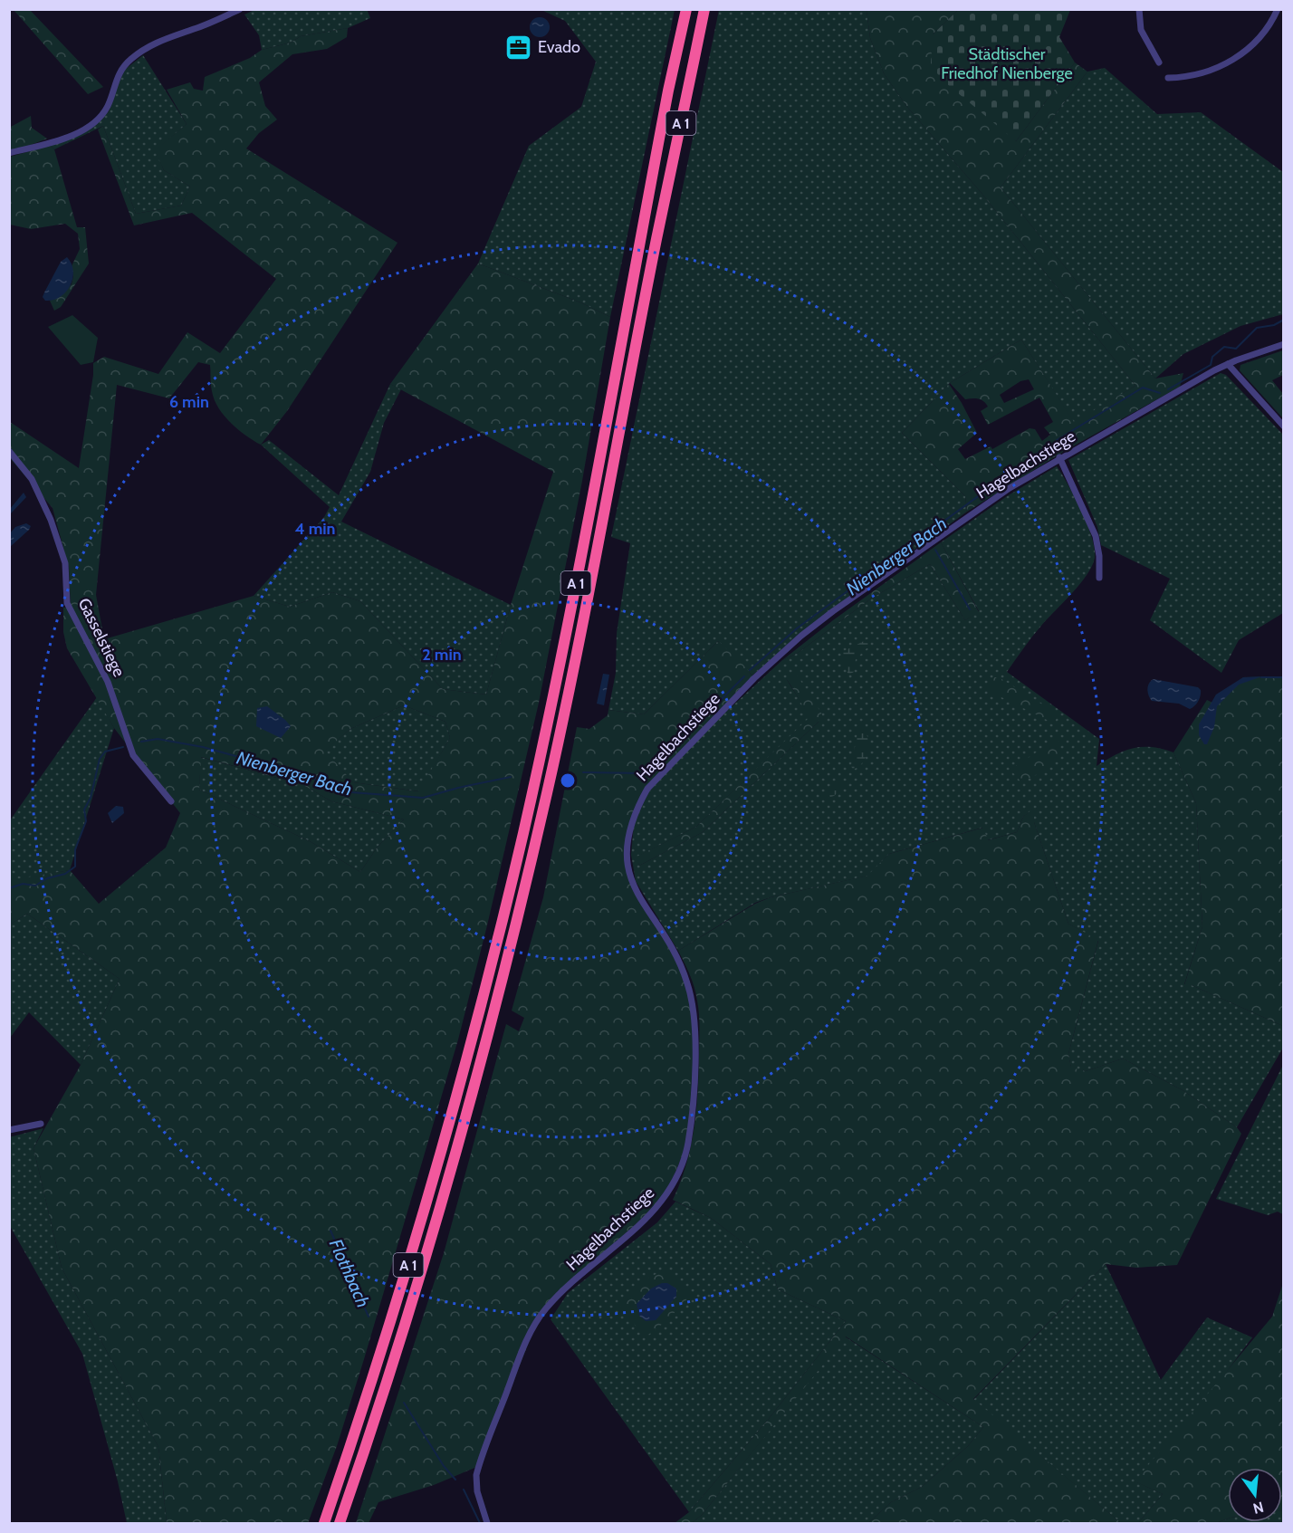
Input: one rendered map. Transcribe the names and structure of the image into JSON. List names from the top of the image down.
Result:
{
  "streets": {
    "highway": ["A 1"],
    "street": ["Hagelbachstiege", "Gasselstiege"]
  },
  "water": ["Nienberger Bach", "Flothbach"],
  "parks": ["Städtischer Friedhof Nienberge"],
  "places": {
    "office": ["Evado"]
  },
  "north": "bottom",
  "rings": ["6 min", "4 min", "2 min"]
}
